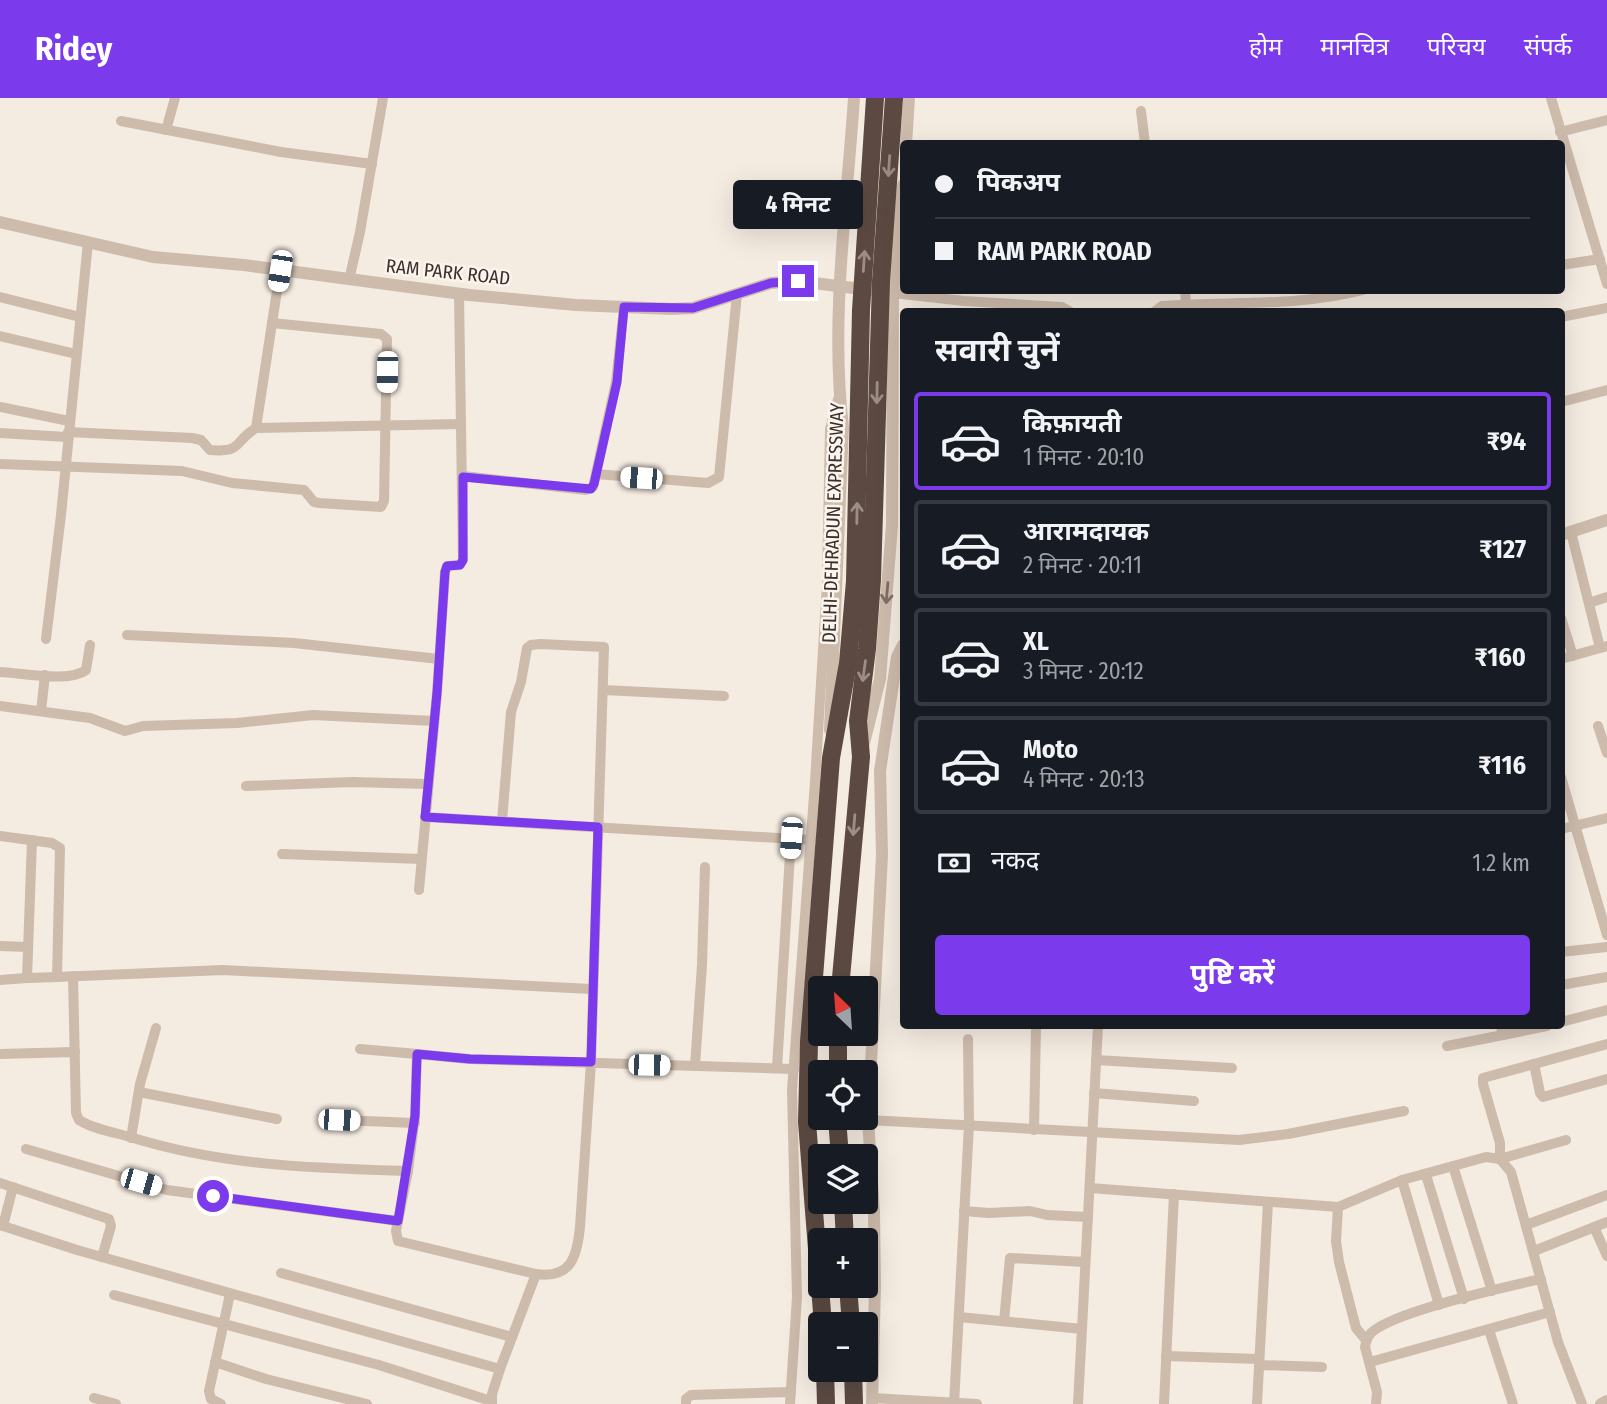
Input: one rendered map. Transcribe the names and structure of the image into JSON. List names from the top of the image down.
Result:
{
  "streets": {
    "highway": ["DELHI-DEHRADUN EXPRESSWAY"],
    "street": ["RAM PARK ROAD"]
  },
  "north": "top left",
  "page": {
    "header": "Ridey",
    "nav": [
      "होम",
      "मानचित्र",
      "परिचय",
      "संपर्क"
    ],
    "banner": ["पिकअप", "RAM PARK ROAD"],
    "bubble": "4 मिनट",
    "heading": "सवारी चुनें",
    "list": [
      {
        "name": "किफ़ायती",
        "note": "1 मिनट · 20:10",
        "value": "₹94"
      },
      {
        "name": "आरामदायक",
        "note": "2 मिनट · 20:11",
        "value": "₹127"
      },
      {
        "name": "XL",
        "note": "3 मिनट · 20:12",
        "value": "₹160"
      },
      {
        "name": "Moto",
        "note": "4 मिनट · 20:13",
        "value": "₹116"
      }
    ],
    "pay": ["नकद", "1.2 km"],
    "buttons": "पुष्टि करें",
    "map_buttons": ["+", "−"]
  }
}
